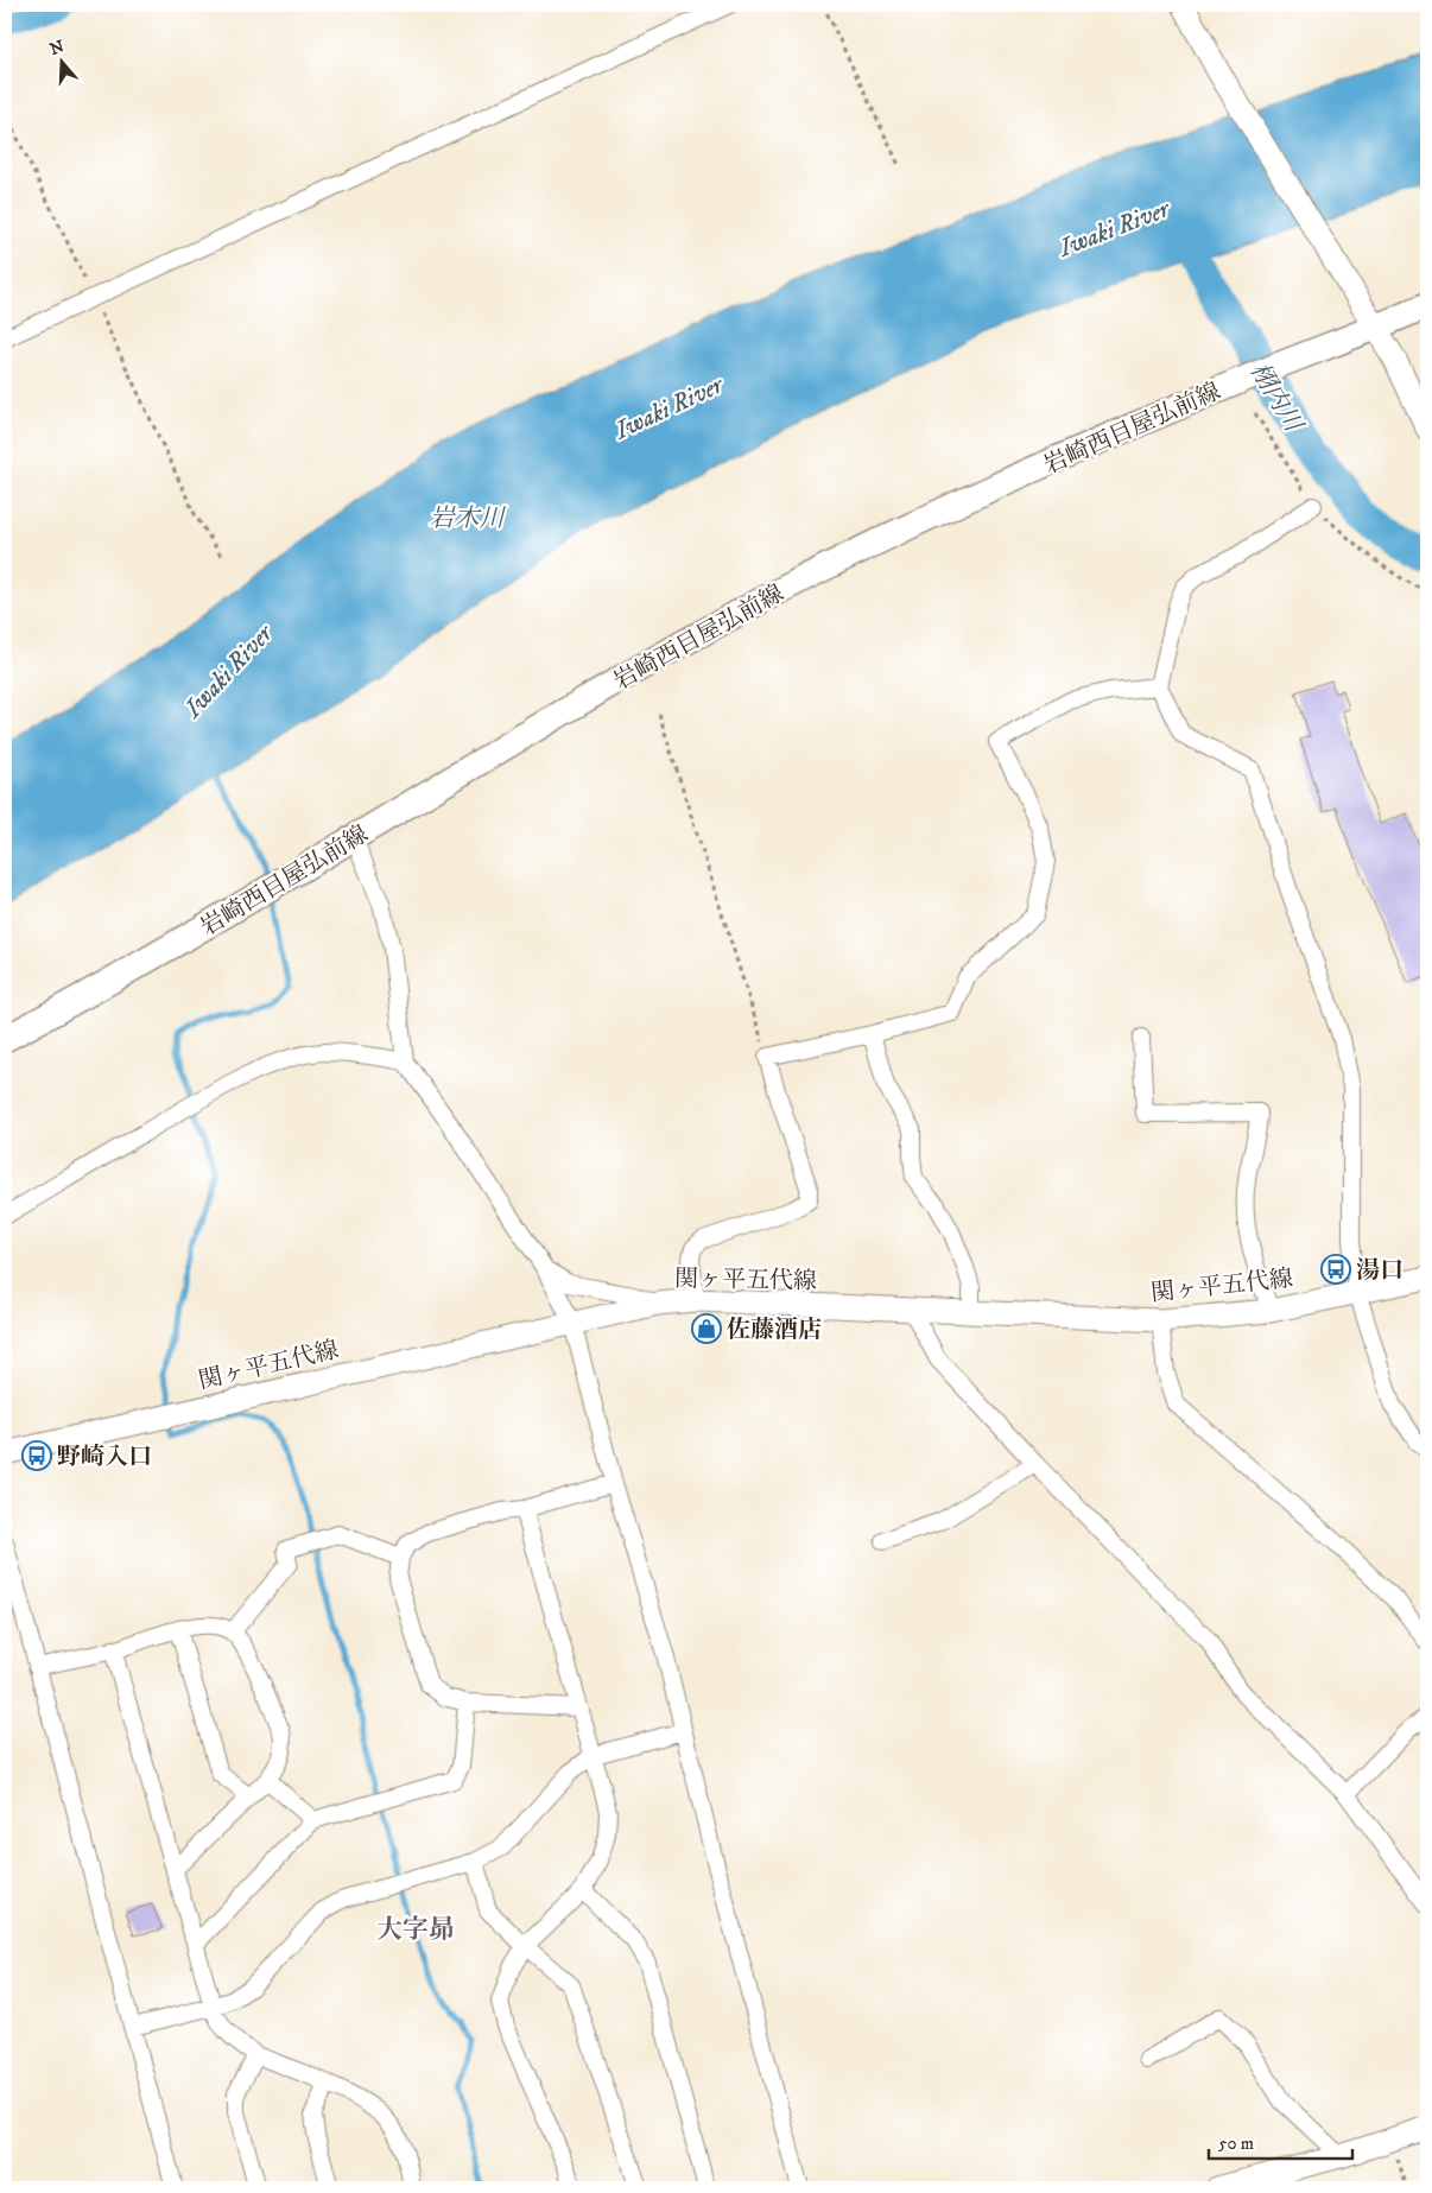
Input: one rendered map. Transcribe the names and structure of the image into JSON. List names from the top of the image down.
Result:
{
  "streets": {
    "main road": ["岩崎西目屋弘前線", "関ヶ平五代線"]
  },
  "districts": ["大字昴"],
  "water": ["Iwaki River", "栩内川", "岩木川"],
  "places": {
    "bus stop": ["湯口", "野崎入口"],
    "shop": ["佐藤酒店"]
  },
  "scale_bar": "50 m",
  "north": "top"
}
